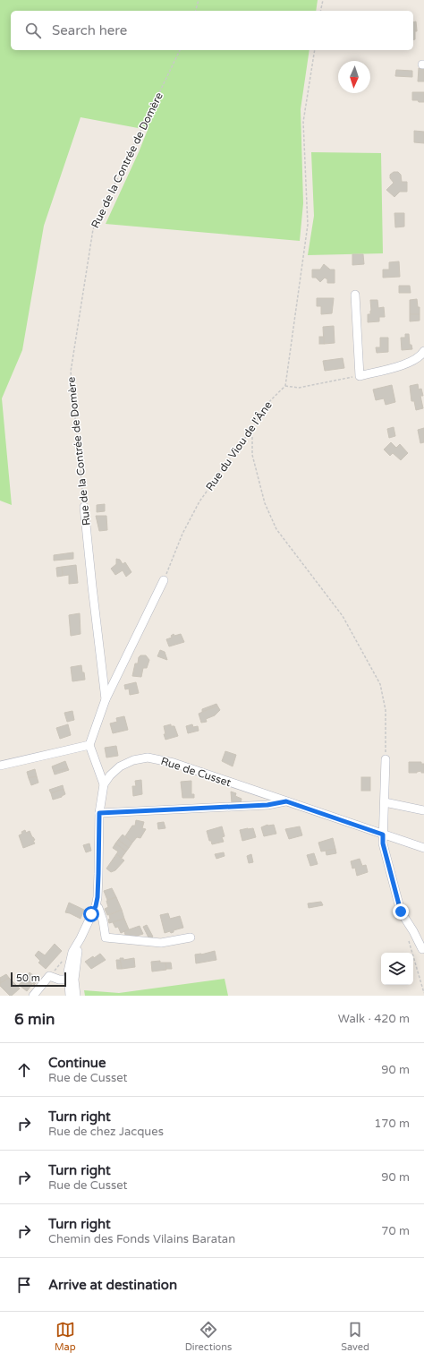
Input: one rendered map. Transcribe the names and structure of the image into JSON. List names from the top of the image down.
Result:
{
  "streets": {
    "street": ["Rue de la Contrée de Domère", "Rue de Cusset"],
    "path": ["Rue du Viou de l'Âne"]
  },
  "scale_bar": "50 m",
  "north": "bottom",
  "page": {
    "search": "Search here",
    "scale": "50 m",
    "heading": ["6 min", "Walk · 420 m"],
    "list": [
      ["Continue", "Rue de Cusset", "90 m"],
      ["Turn right", "Rue de chez Jacques", "170 m"],
      ["Turn right", "Rue de Cusset", "90 m"],
      ["Turn right", "Chemin des Fonds Vilains Baratan", "70 m"],
      "Arrive at destination"
    ],
    "nav": ["Map", "Directions", "Saved"]
  }
}
